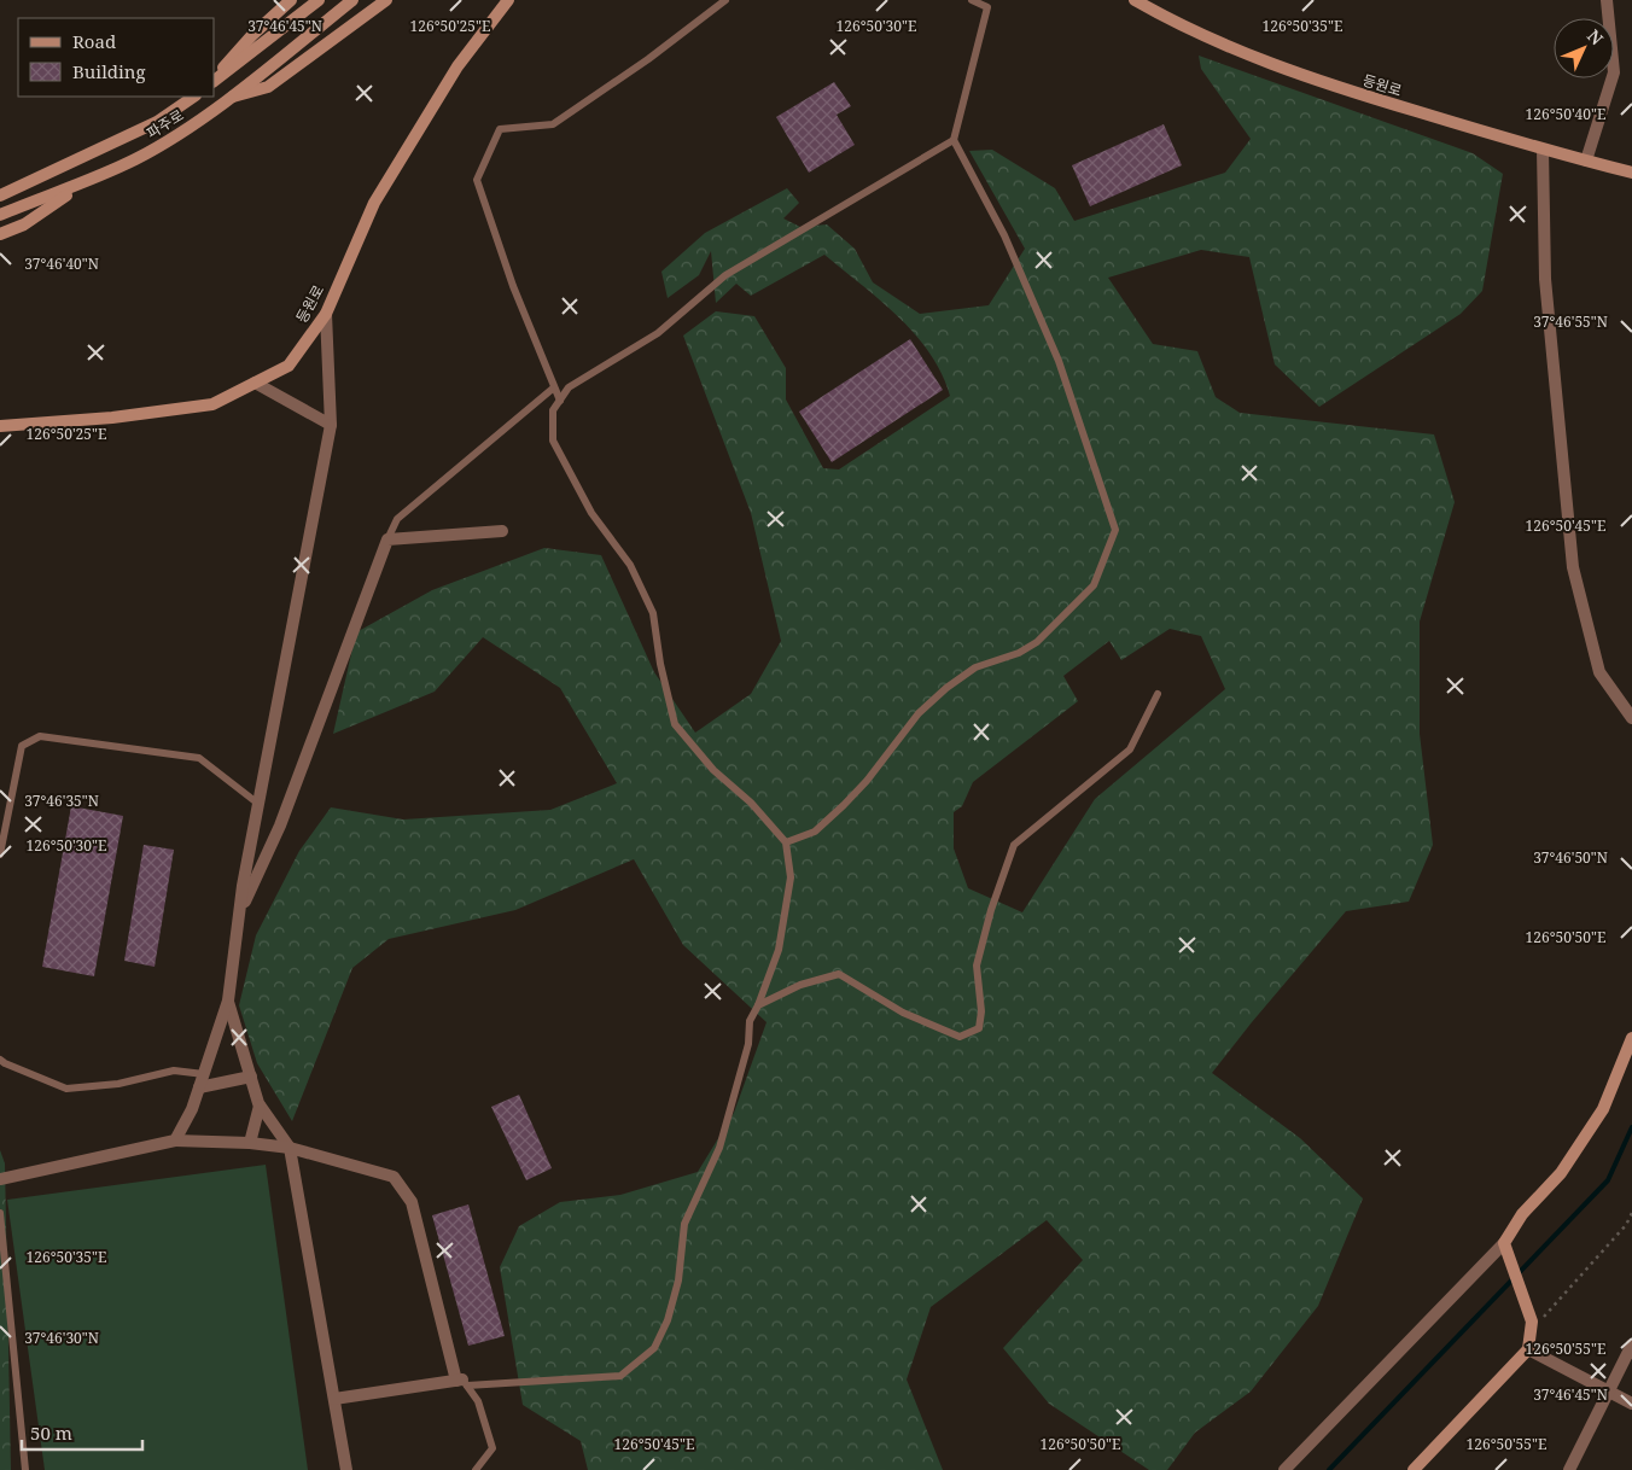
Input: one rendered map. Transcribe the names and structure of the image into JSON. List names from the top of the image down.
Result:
{
  "streets": {
    "main road": ["등원로", "파주로"]
  },
  "legend": ["Road", "Building"],
  "scale_bar": "50 m",
  "north": "top right",
  "coordinates": [
    "126°50'25\"E",
    "126°50'30\"E",
    "126°50'35\"E",
    "37°46'45\"N",
    "126°50'40\"E",
    "37°46'40\"N",
    "37°46'55\"N",
    "126°50'45\"E",
    "37°46'35\"N",
    "37°46'50\"N",
    "126°50'50\"E",
    "37°46'30\"N",
    "126°50'55\"E"
  ]
}
